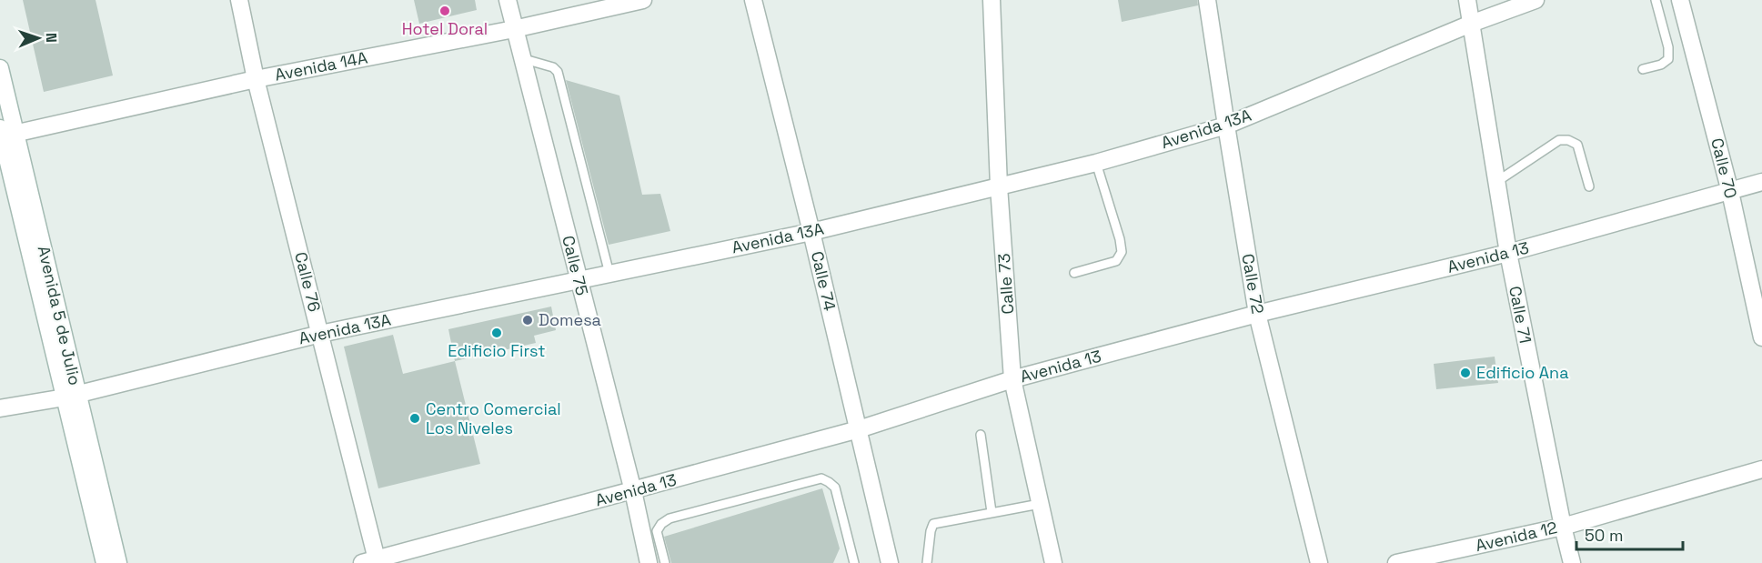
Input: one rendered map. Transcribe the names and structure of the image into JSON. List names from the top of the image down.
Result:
{
  "streets": {
    "street": [
      "Avenida 14A",
      "Avenida 13A",
      "Calle 70",
      "Avenida 13",
      "Calle 75",
      "Calle 74",
      "Calle 76",
      "Calle 73",
      "Calle 72",
      "Calle 71",
      "Avenida 5 de Julio",
      "Avenida 12"
    ]
  },
  "crossings": [
    ["Avenida 14A", "Calle 75"],
    ["Avenida 14A", "Calle 76"],
    ["Avenida 14A", "Avenida 5 de Julio"],
    ["Avenida 13A", "Calle 75"],
    ["Avenida 13A", "Calle 74"],
    ["Avenida 13A", "Calle 76"],
    ["Avenida 13A", "Calle 73"],
    ["Avenida 13A", "Calle 72"],
    ["Avenida 13A", "Calle 71"],
    ["Avenida 13A", "Avenida 5 de Julio"],
    ["Calle 70", "Avenida 13"],
    ["Avenida 13", "Calle 75"],
    ["Avenida 13", "Calle 74"],
    ["Avenida 13", "Calle 76"],
    ["Avenida 13", "Calle 73"],
    ["Avenida 13", "Calle 72"],
    ["Avenida 13", "Calle 71"],
    ["Calle 71", "Avenida 12"]
  ],
  "places": [
    "Hotel Doral",
    "Domesa",
    "Edificio First",
    "Edificio Ana",
    "Centro Comercial Los Niveles"
  ],
  "scale_bar": "50 m",
  "north": "right"
}
